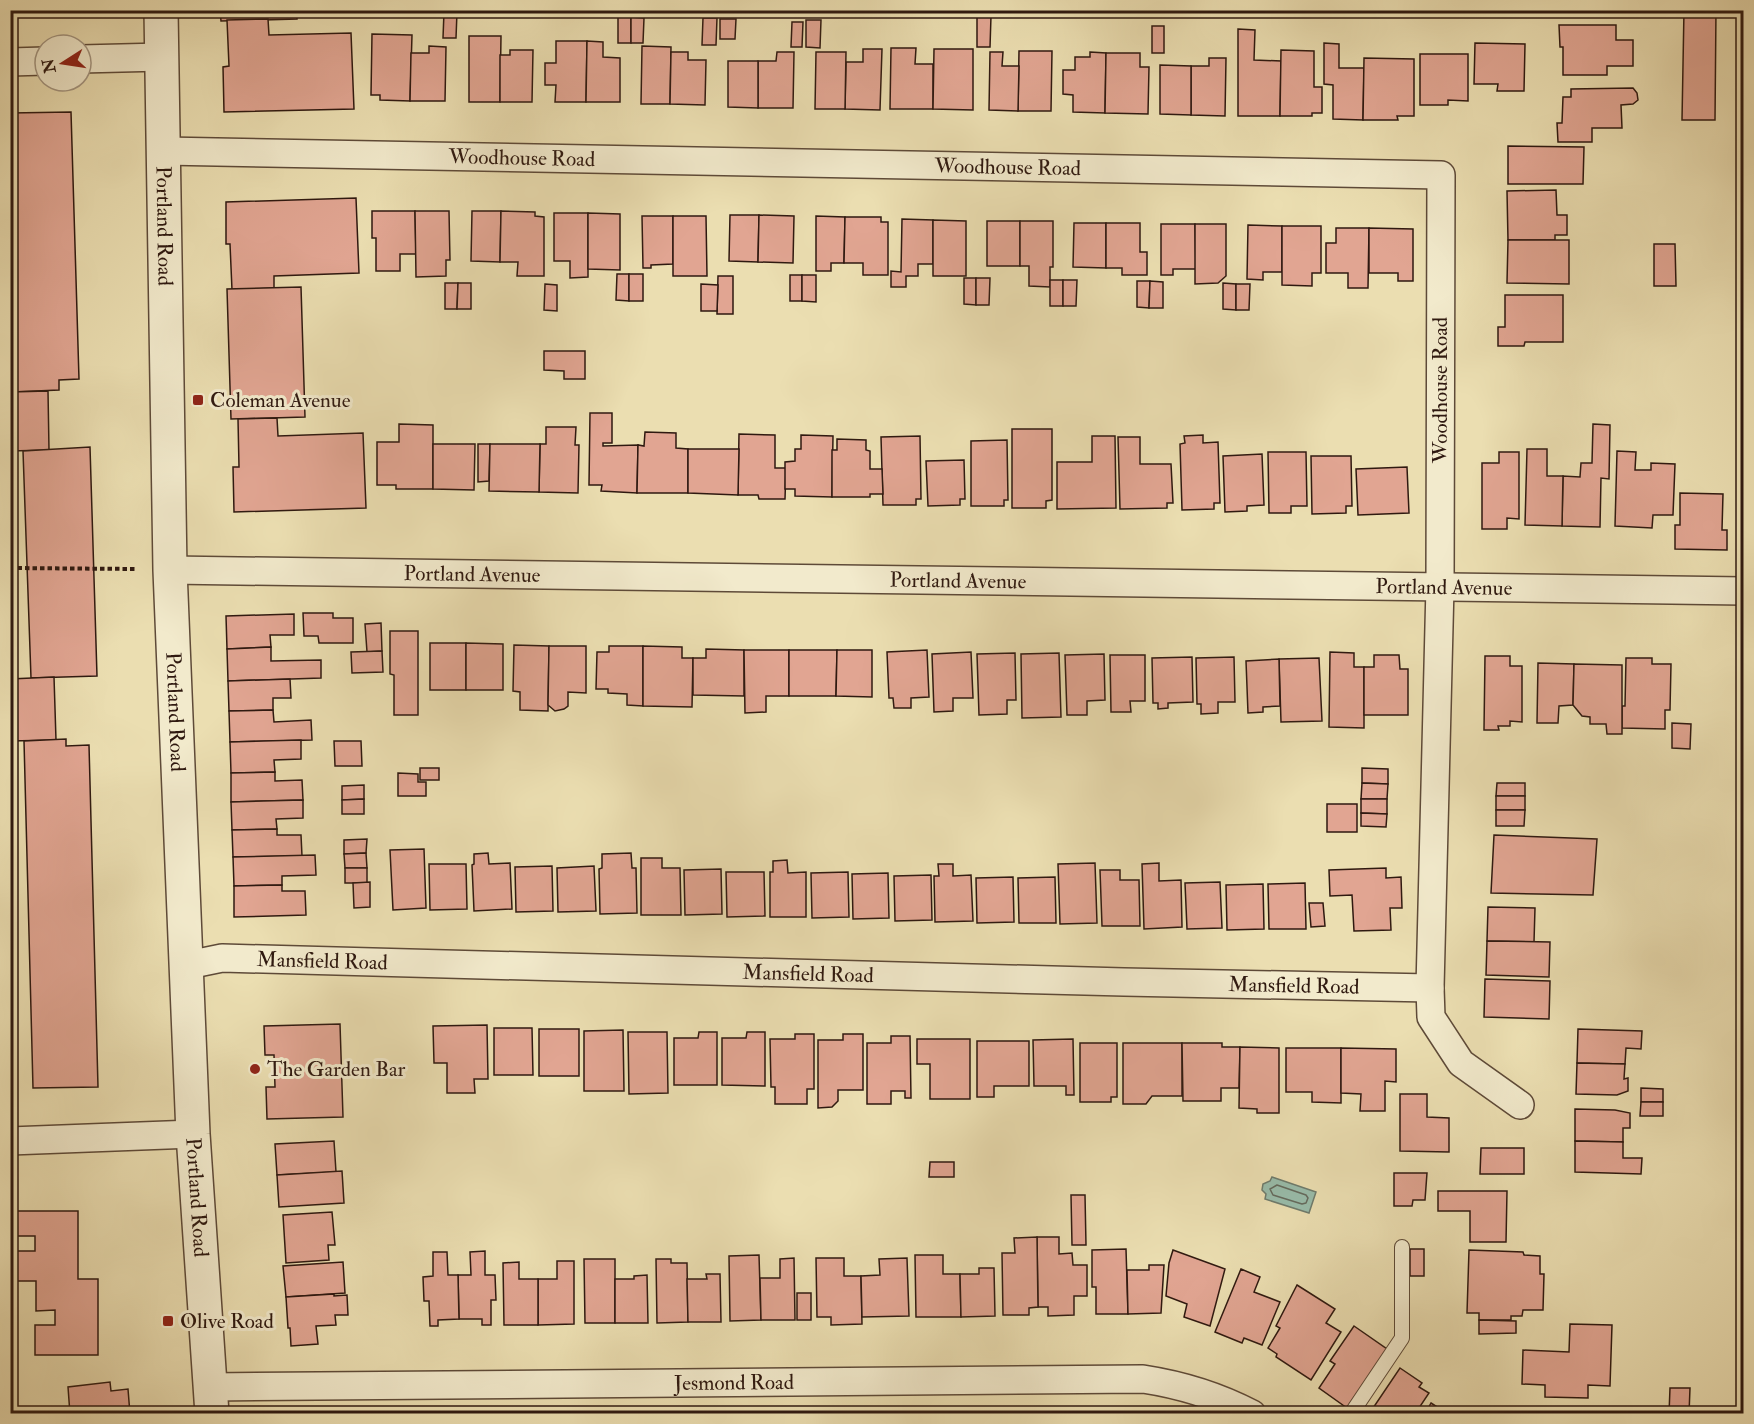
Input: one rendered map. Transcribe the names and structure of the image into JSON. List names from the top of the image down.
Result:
{
  "streets": {
    "street": [
      "Woodhouse Road",
      "Portland Road",
      "Portland Avenue",
      "Mansfield Road",
      "Jesmond Road"
    ]
  },
  "crossings": [
    ["Woodhouse Road", "Portland Road"],
    ["Woodhouse Road", "Portland Avenue"],
    ["Portland Road", "Portland Avenue"],
    ["Portland Road", "Mansfield Road"],
    ["Portland Road", "Jesmond Road"]
  ],
  "places": {
    "transit": ["Coleman Avenue", "Olive Road"],
    "other": ["The Garden Bar"]
  },
  "north": "left"
}
